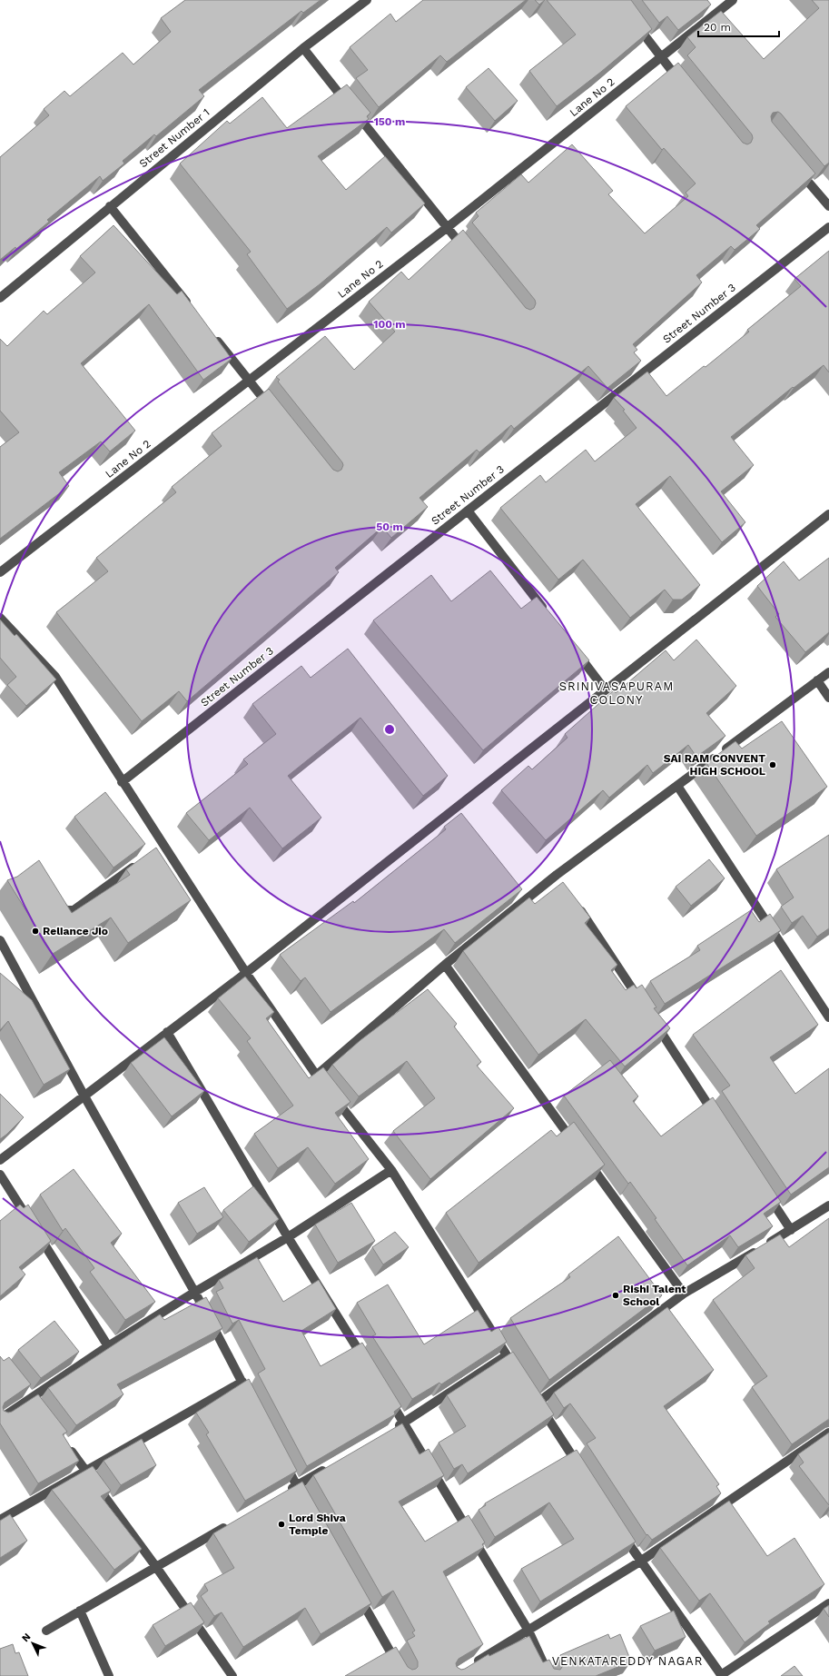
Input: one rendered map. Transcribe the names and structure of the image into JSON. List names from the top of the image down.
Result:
{
  "streets": {
    "street": ["Lane No 2", "Street Number 1", "Street Number 3"]
  },
  "districts": ["SRINIVASAPURAM COLONY", "VENKATAREDDY NAGAR"],
  "places": [
    "SAI RAM CONVENT HIGH SCHOOL",
    "Reliance Jio",
    "Rishi Talent School",
    "Lord Shiva Temple"
  ],
  "scale_bar": "20 m",
  "north": "top left",
  "rings": ["150 m", "100 m", "50 m"]
}
